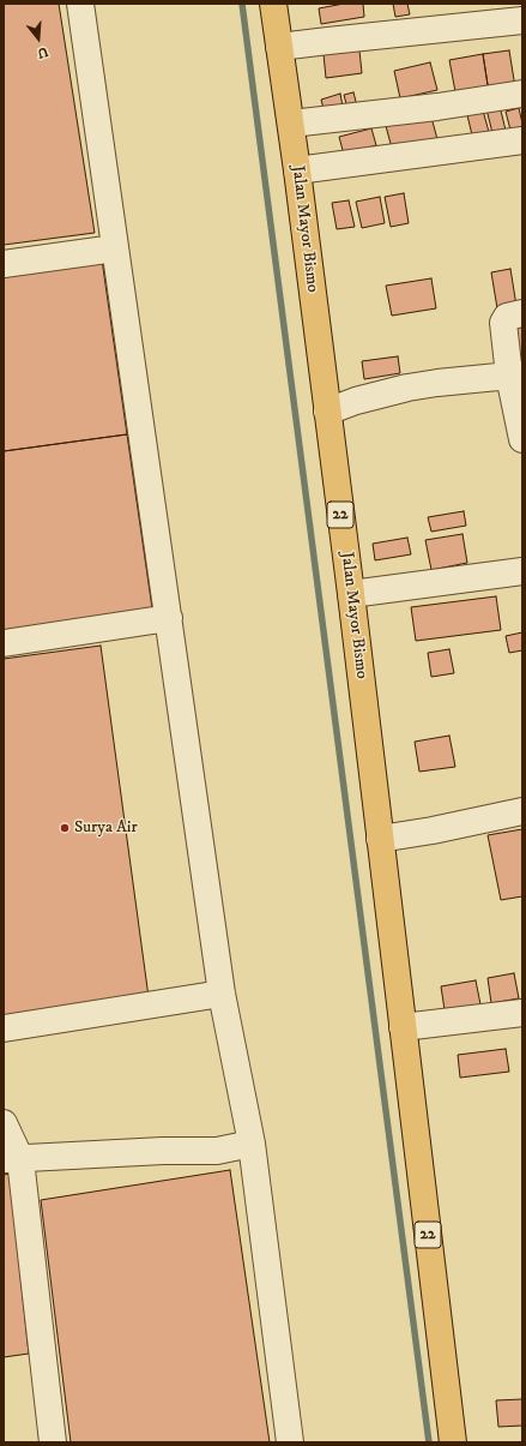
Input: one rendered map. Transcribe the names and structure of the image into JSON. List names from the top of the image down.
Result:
{
  "streets": {
    "highway": ["Jalan Mayor Bismo", "22"]
  },
  "crossings": [
    ["Jalan Mayor Bismo", "22"]
  ],
  "places": ["Surya Air"],
  "north": "bottom"
}
